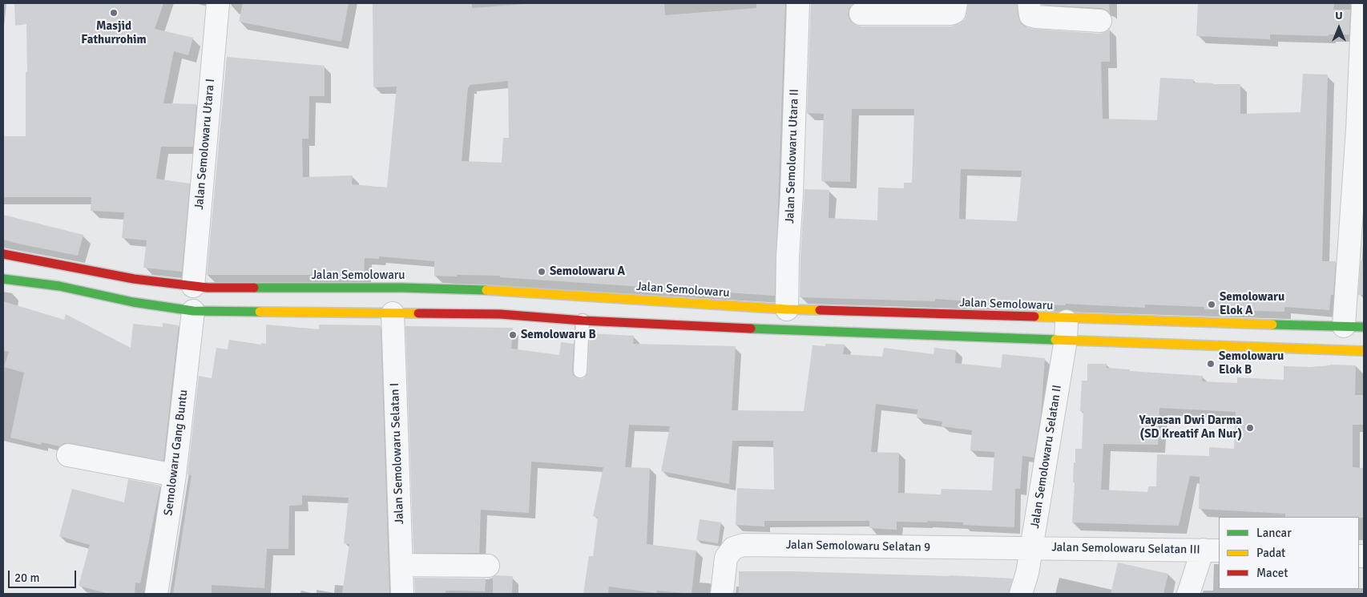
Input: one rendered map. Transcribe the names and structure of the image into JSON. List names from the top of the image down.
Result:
{
  "streets": {
    "main road": ["Jalan Semolowaru"],
    "street": [
      "Jalan Semolowaru Utara I",
      "Jalan Semolowaru Utara II",
      "Semolowaru Gang Buntu",
      "Jalan Semolowaru Selatan I",
      "Jalan Semolowaru Selatan II",
      "Jalan Semolowaru Selatan 9",
      "Jalan Semolowaru Selatan III"
    ]
  },
  "crossings": [
    ["Jalan Semolowaru Utara I", "Jalan Semolowaru"],
    ["Jalan Semolowaru Utara II", "Jalan Semolowaru"],
    ["Jalan Semolowaru", "Semolowaru Gang Buntu"],
    ["Jalan Semolowaru", "Jalan Semolowaru Selatan I"],
    ["Jalan Semolowaru", "Jalan Semolowaru Selatan II"],
    ["Jalan Semolowaru Selatan II", "Jalan Semolowaru Selatan 9"],
    ["Jalan Semolowaru Selatan II", "Jalan Semolowaru Selatan III"],
    ["Jalan Semolowaru Selatan 9", "Jalan Semolowaru Selatan III"]
  ],
  "places": [
    "Masjid Fathurrohim",
    "Semolowaru A",
    "Semolowaru Elok A",
    "Semolowaru B",
    "Semolowaru Elok B",
    "Yayasan Dwi Darma (SD Kreatif An Nur)"
  ],
  "legend": ["Lancar", "Padat", "Macet"],
  "scale_bar": "20 m",
  "north": "top"
}
